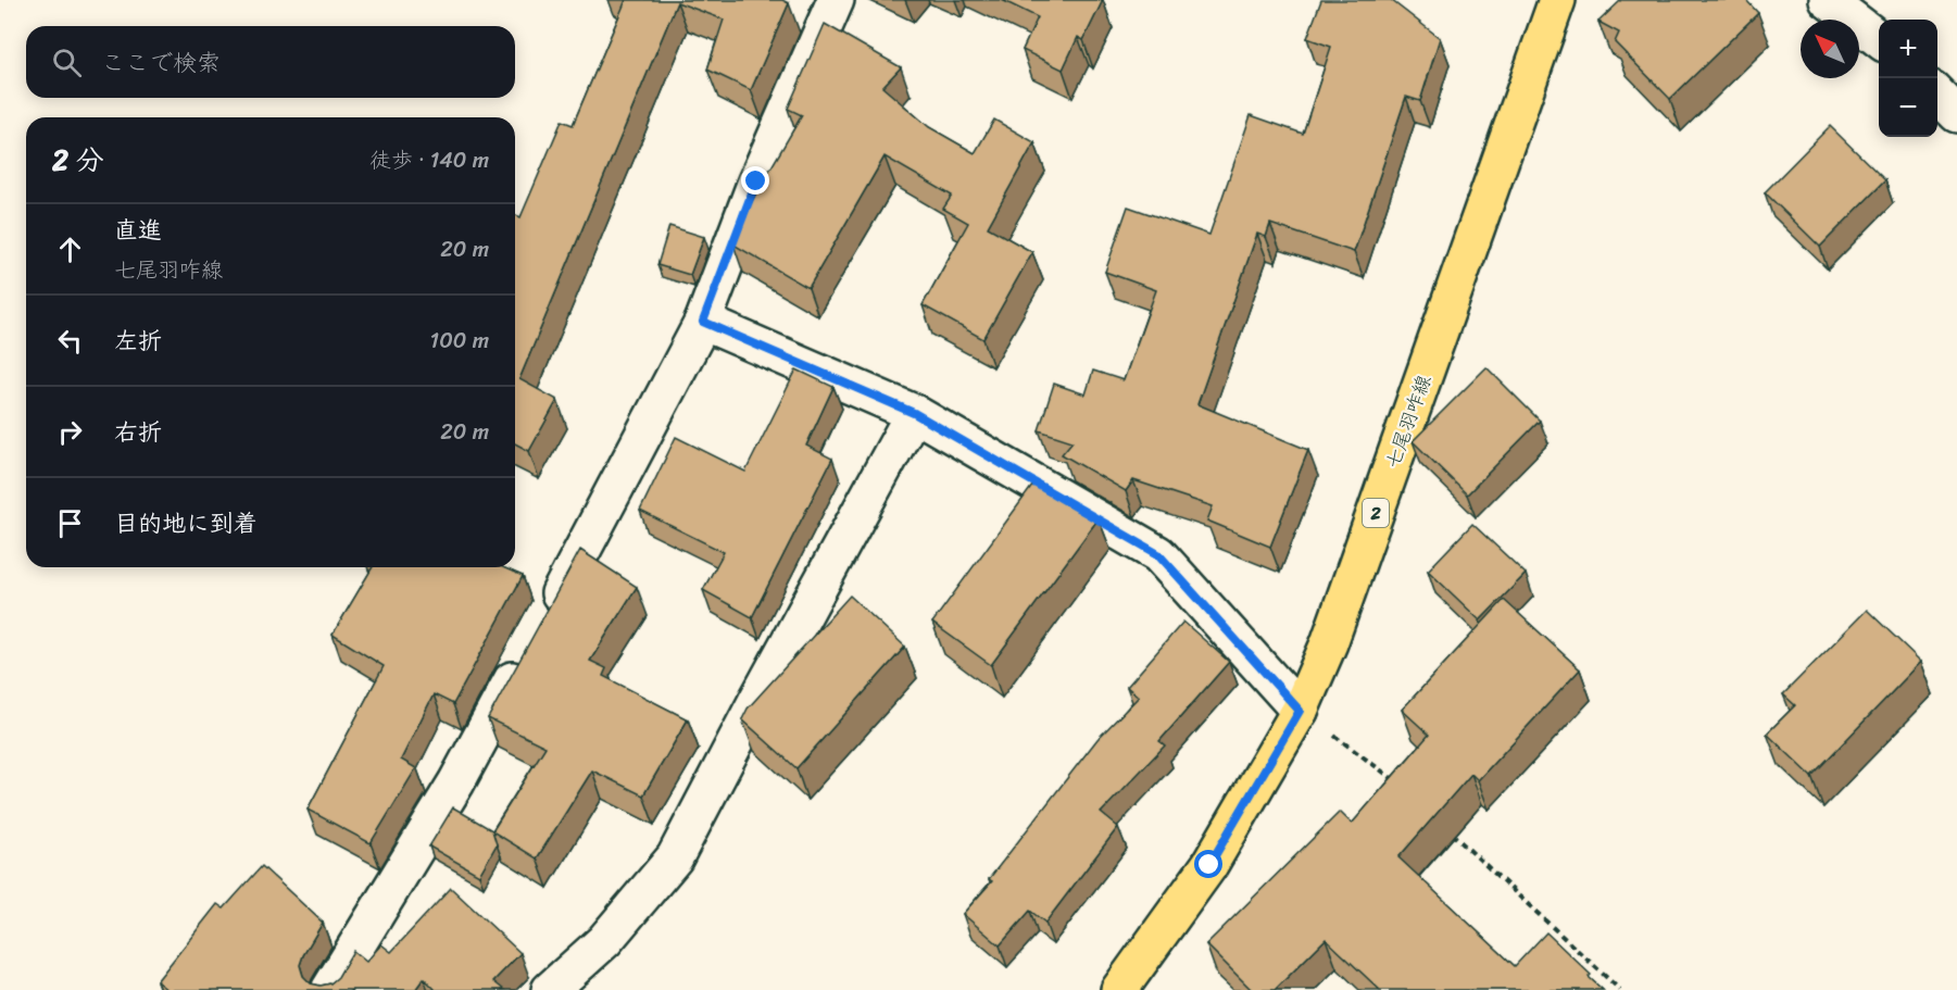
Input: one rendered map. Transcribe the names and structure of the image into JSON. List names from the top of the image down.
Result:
{
  "streets": {
    "main road": ["七尾羽咋線", "2"]
  },
  "north": "top left",
  "page": {
    "map_buttons": ["+", "−"],
    "search": "ここで検索",
    "heading": ["2 分", "徒歩 · 140 m"],
    "list": [
      ["直進", "七尾羽咋線", "20 m"],
      ["左折", "100 m"],
      ["右折", "20 m"],
      "目的地に到着"
    ]
  }
}
